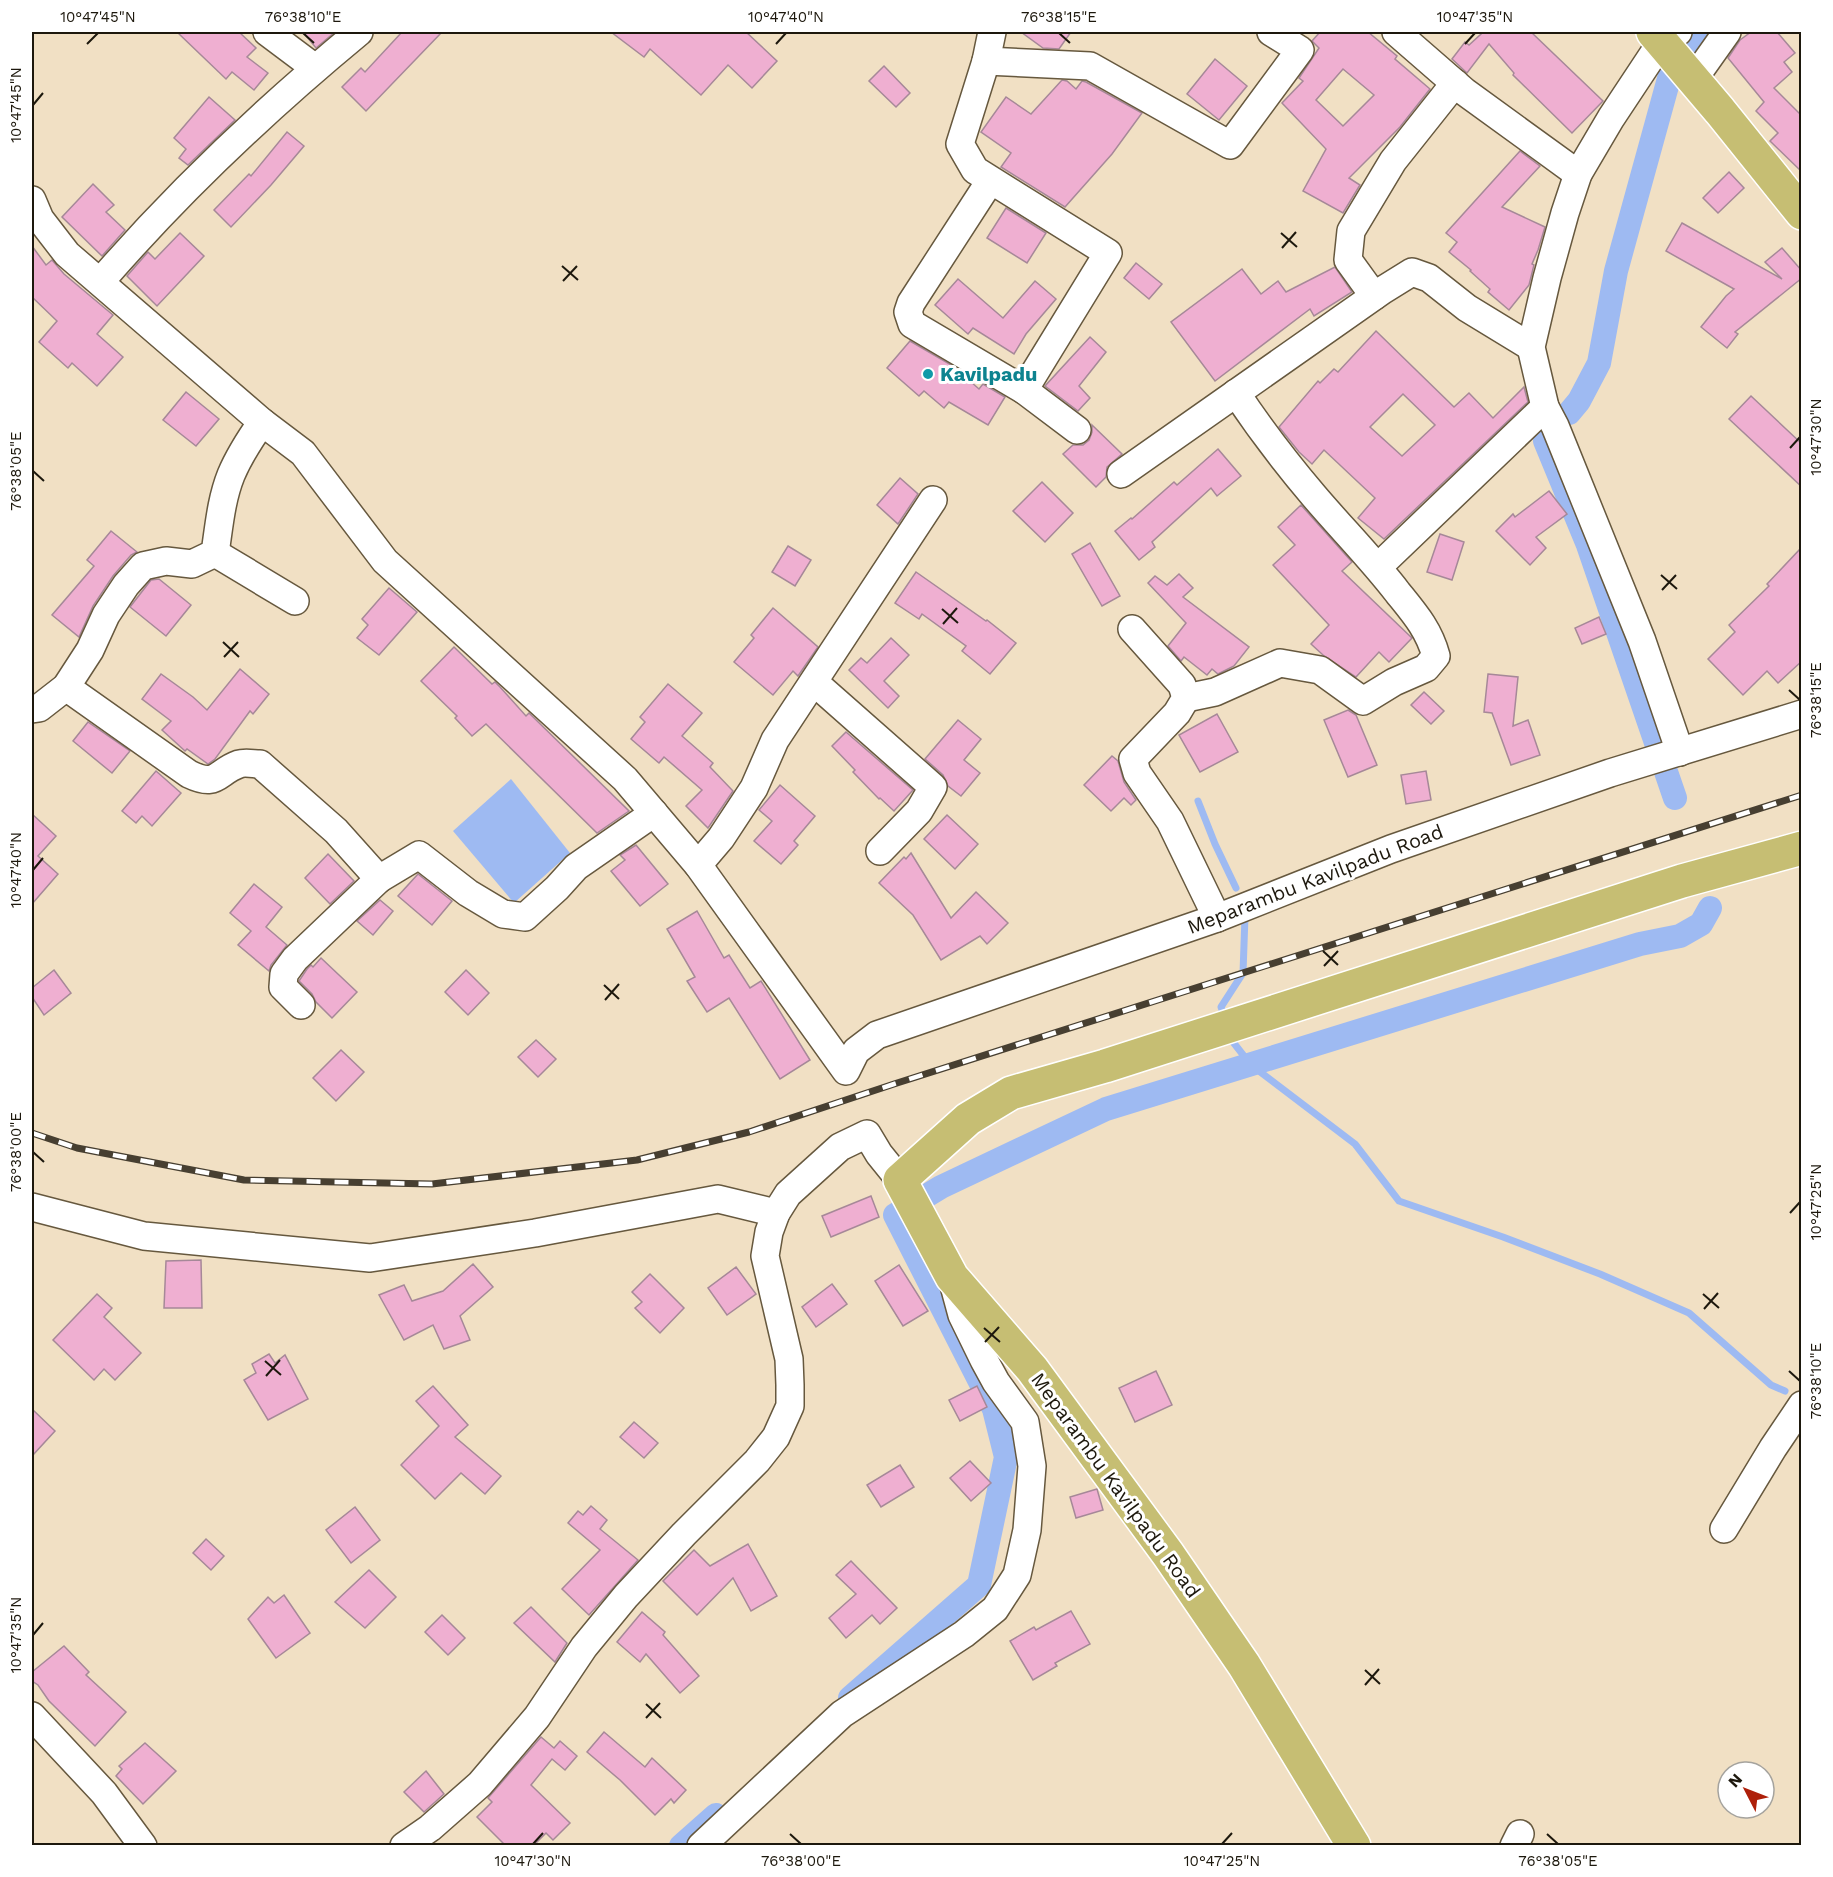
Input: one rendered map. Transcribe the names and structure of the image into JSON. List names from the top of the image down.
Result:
{
  "streets": {
    "main road": ["Meparambu Kavilpadu Road"]
  },
  "places": ["Kavilpadu"],
  "north": "top left",
  "coordinates": [
    "10°47'45\"N",
    "76°38'10\"E",
    "10°47'40\"N",
    "76°38'15\"E",
    "10°47'35\"N",
    "10°47'30\"N",
    "76°38'05\"E",
    "76°38'00\"E",
    "10°47'25\"N"
  ]
}
